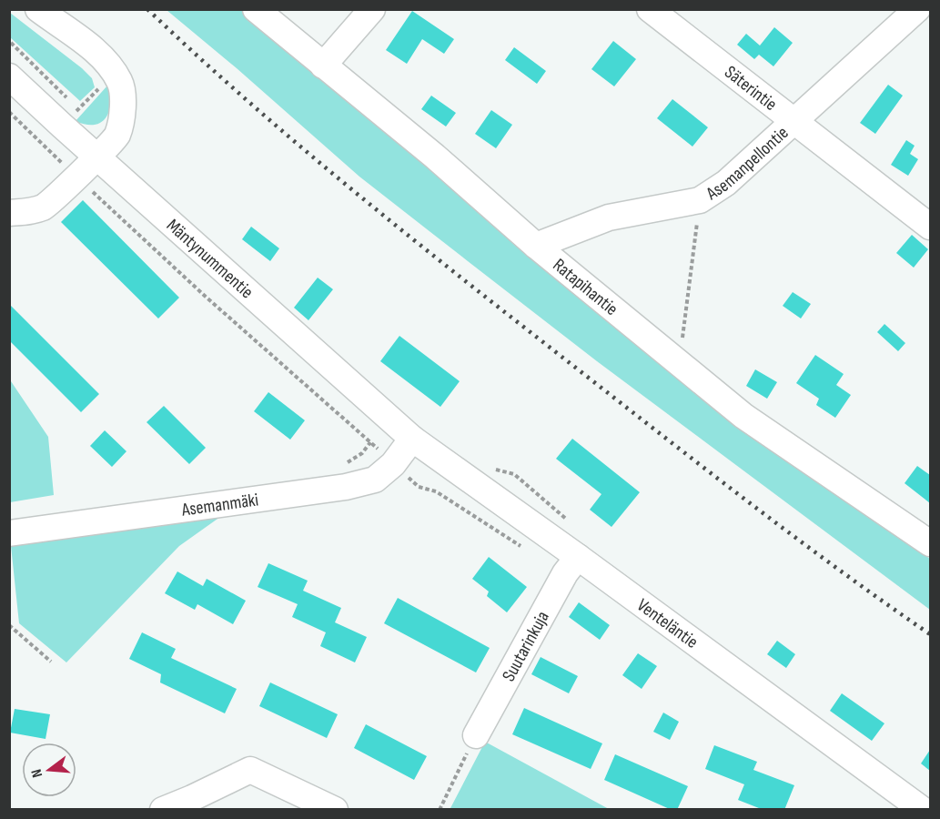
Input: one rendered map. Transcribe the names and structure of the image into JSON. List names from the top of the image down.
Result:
{
  "streets": {
    "street": [
      "Säterintie",
      "Asemanpellontie",
      "Mäntynummentie",
      "Ratapihantie",
      "Asemanmäki",
      "Venteläntie",
      "Suutarinkuja"
    ]
  },
  "crossings": [
    ["Säterintie", "Asemanpellontie"],
    ["Asemanpellontie", "Ratapihantie"],
    ["Mäntynummentie", "Asemanmäki"],
    ["Mäntynummentie", "Venteläntie"],
    ["Asemanmäki", "Venteläntie"],
    ["Venteläntie", "Suutarinkuja"]
  ],
  "north": "left"
}
